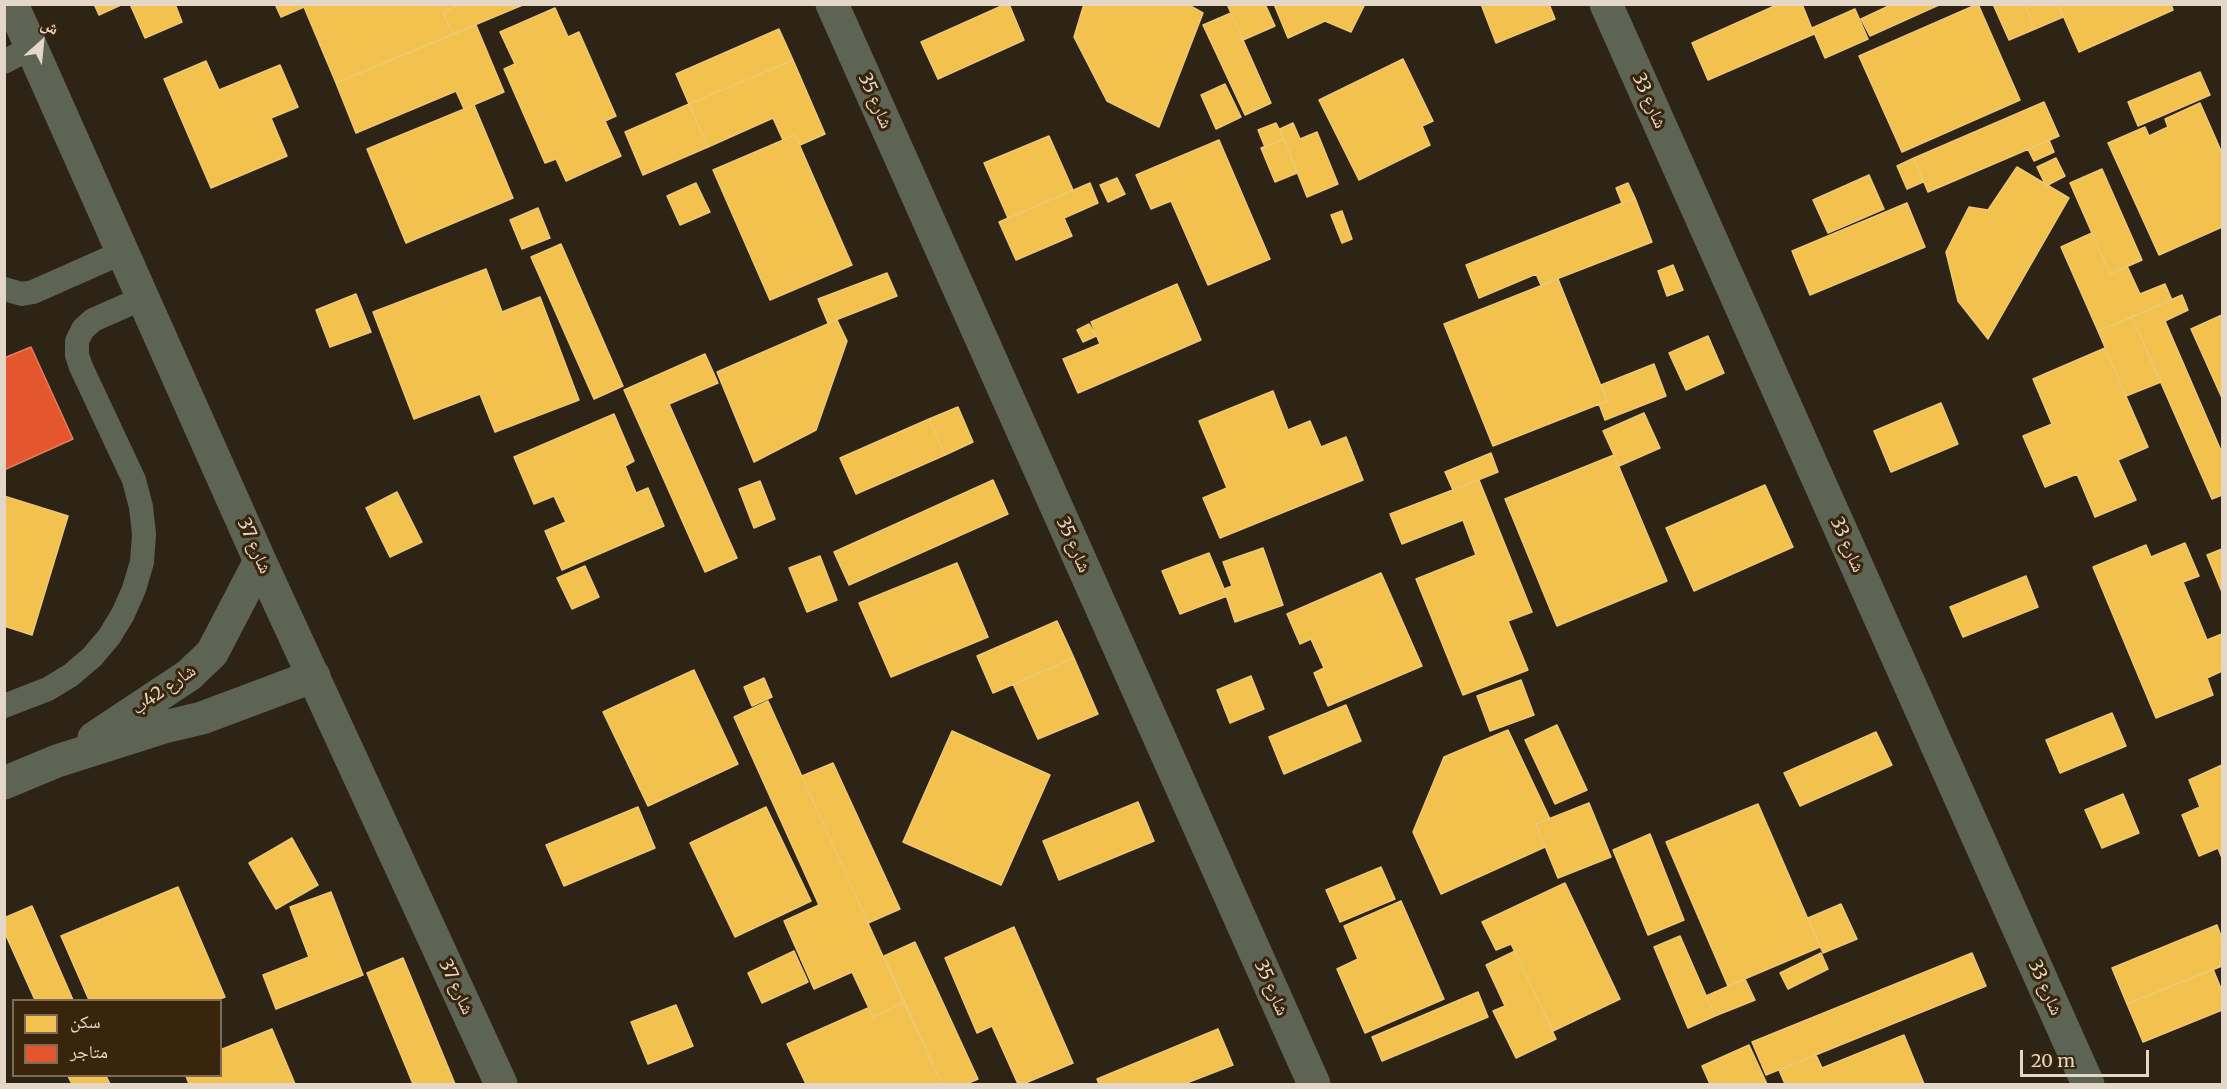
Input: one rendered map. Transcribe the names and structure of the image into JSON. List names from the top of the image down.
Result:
{
  "streets": {
    "street": [
      "شارع 35",
      "شارع 33",
      "شارع 37",
      "شارع 42ب"
    ]
  },
  "crossings": [
    ["شارع 37", "شارع 42ب"]
  ],
  "legend": ["سكن", "متاجر"],
  "scale_bar": "20 m",
  "north": "top right"
}
